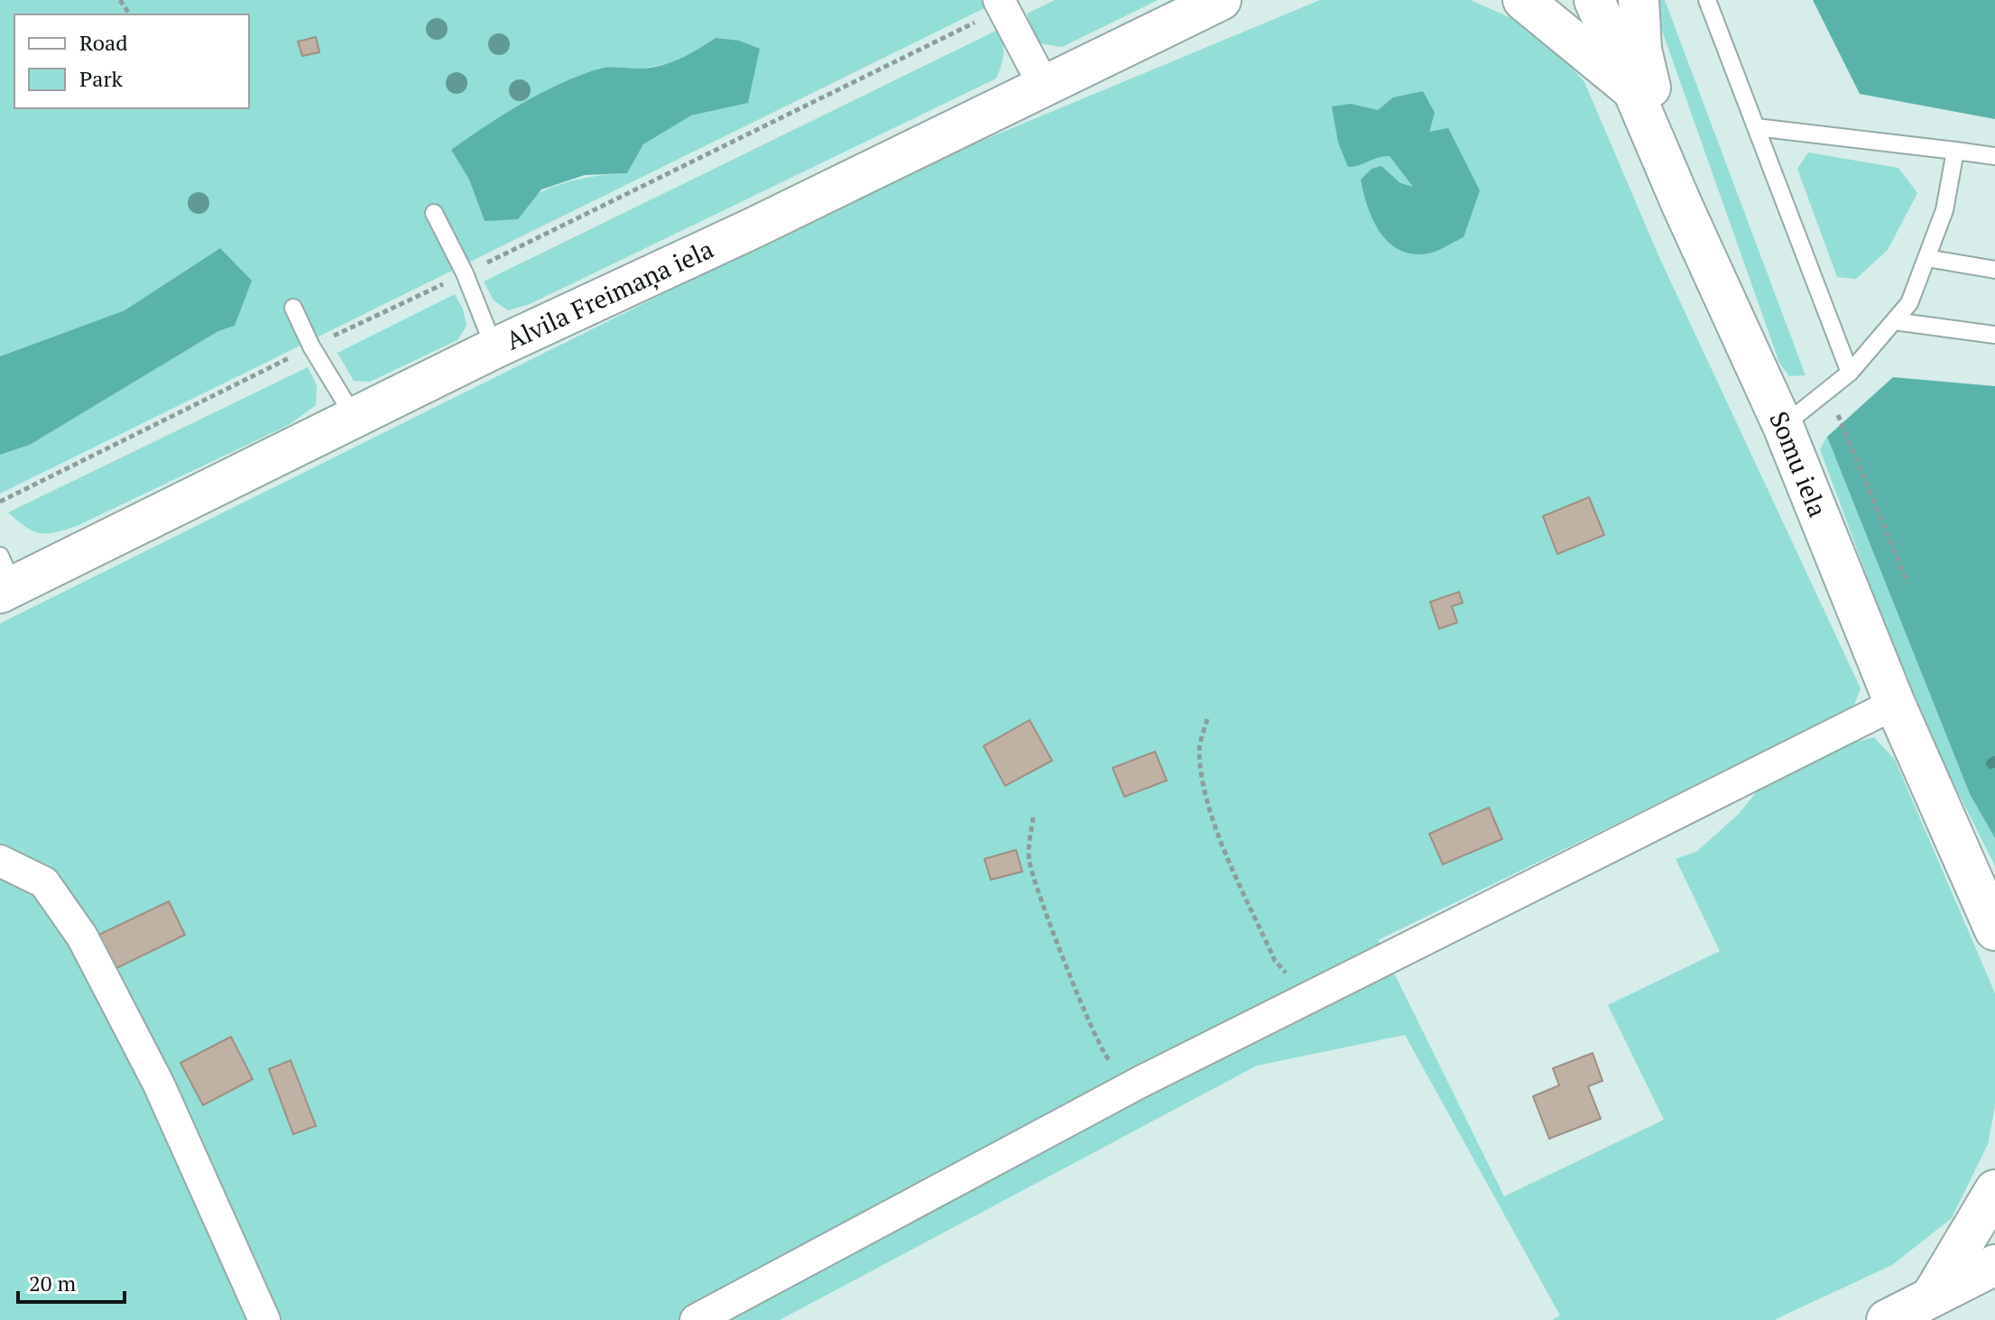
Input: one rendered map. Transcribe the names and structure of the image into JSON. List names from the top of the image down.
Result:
{
  "streets": {
    "main road": ["Alvila Freimaņa iela", "Somu iela"]
  },
  "legend": ["Road", "Park"],
  "scale_bar": "20 m"
}
